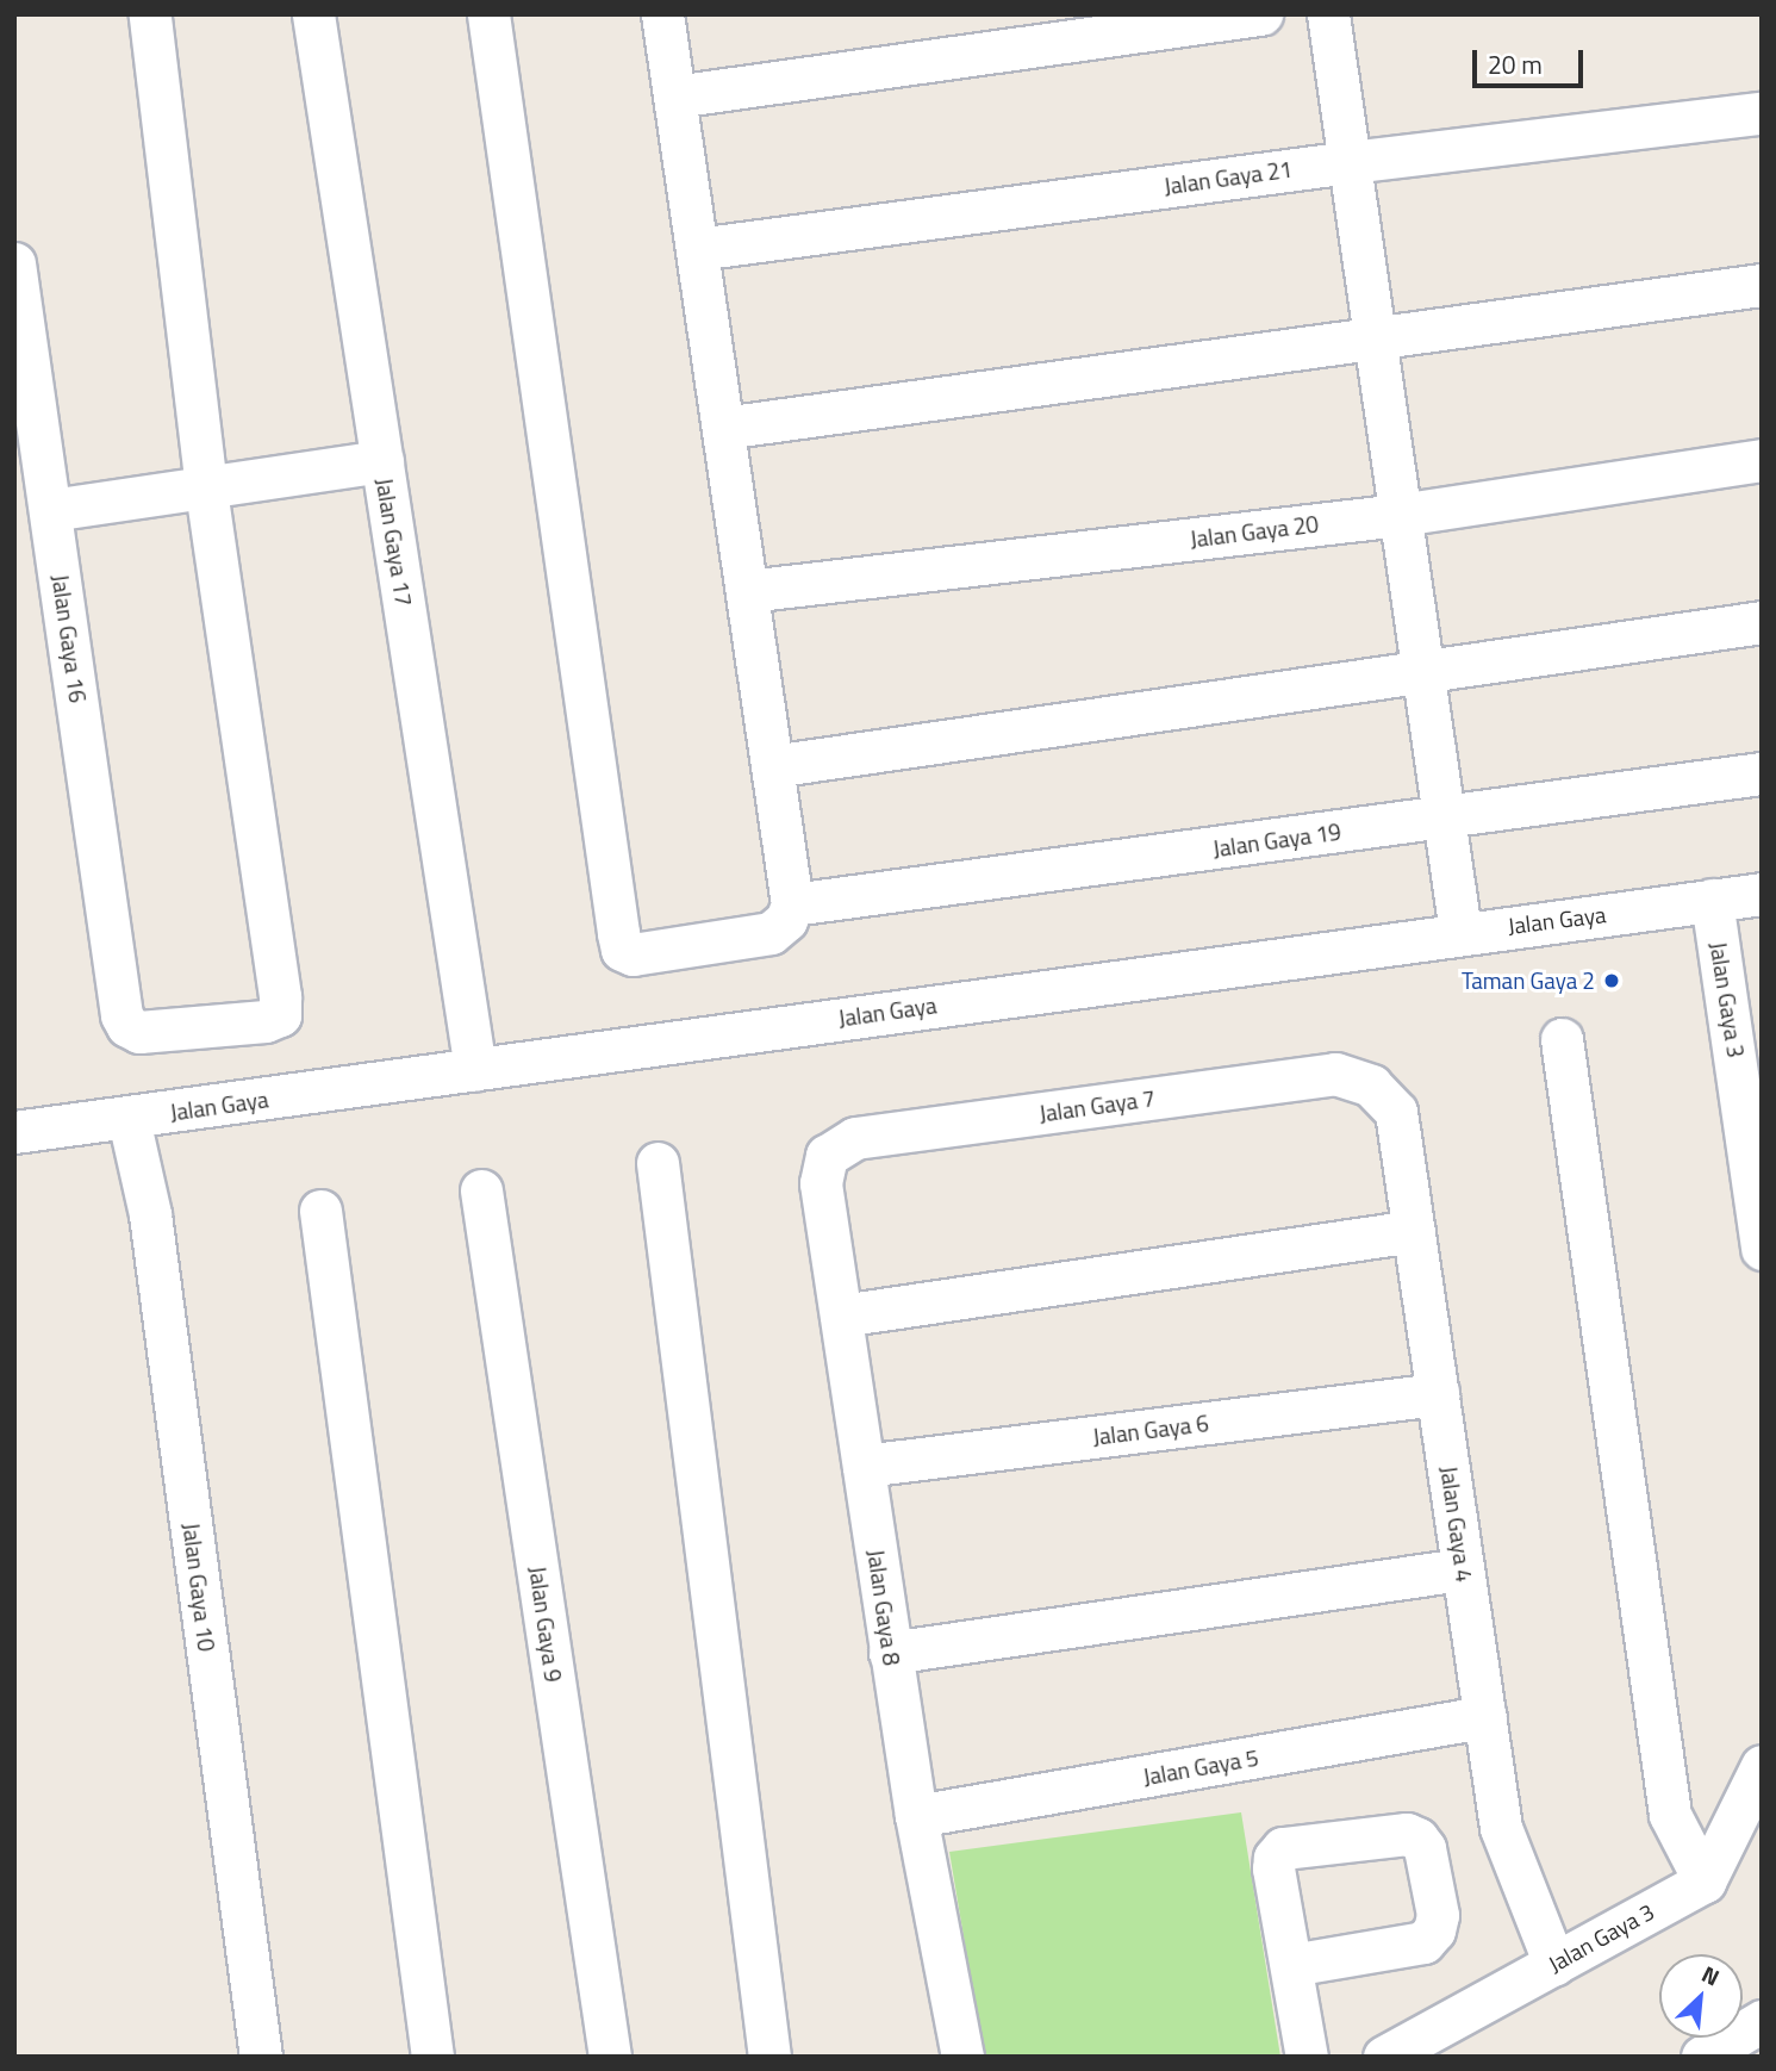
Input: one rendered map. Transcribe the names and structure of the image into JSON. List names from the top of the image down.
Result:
{
  "streets": {
    "street": [
      "Jalan Gaya 21",
      "Jalan Gaya 20",
      "Jalan Gaya 17",
      "Jalan Gaya 16",
      "Jalan Gaya 19",
      "Jalan Gaya",
      "Jalan Gaya 3",
      "Jalan Gaya 7",
      "Jalan Gaya 6",
      "Jalan Gaya 4",
      "Jalan Gaya 10",
      "Jalan Gaya 8",
      "Jalan Gaya 9",
      "Jalan Gaya 5"
    ]
  },
  "crossings": [
    ["Jalan Gaya 17", "Jalan Gaya"],
    ["Jalan Gaya", "Jalan Gaya 3"],
    ["Jalan Gaya", "Jalan Gaya 10"],
    ["Jalan Gaya 3", "Jalan Gaya 4"],
    ["Jalan Gaya 7", "Jalan Gaya 4"],
    ["Jalan Gaya 7", "Jalan Gaya 8"],
    ["Jalan Gaya 6", "Jalan Gaya 4"],
    ["Jalan Gaya 6", "Jalan Gaya 8"],
    ["Jalan Gaya 4", "Jalan Gaya 5"],
    ["Jalan Gaya 8", "Jalan Gaya 5"]
  ],
  "places": ["Taman Gaya 2"],
  "scale_bar": "20 m",
  "north": "top right"
}
